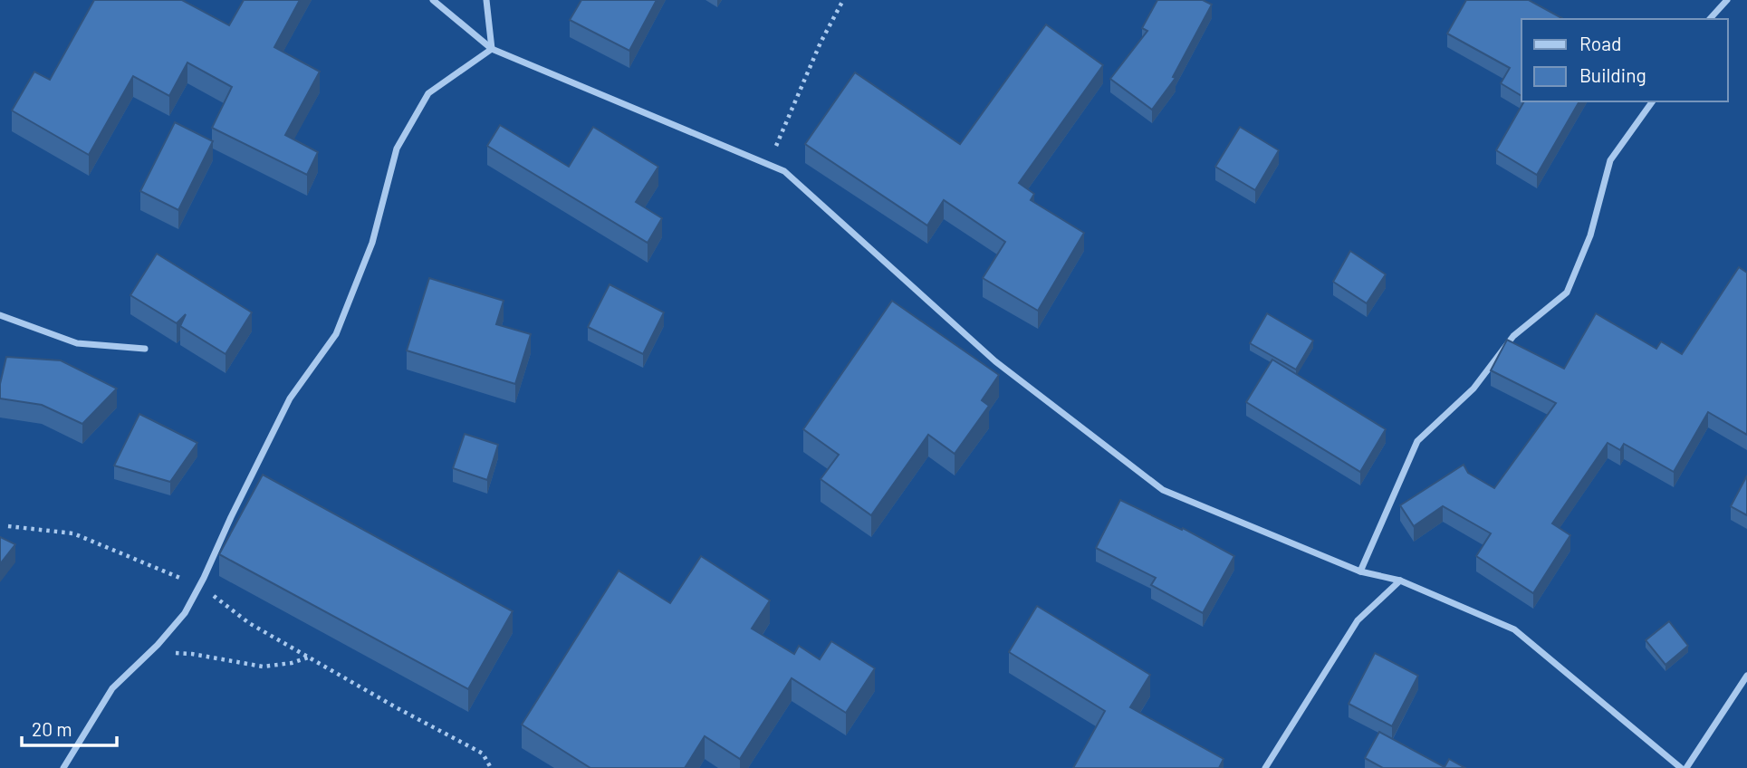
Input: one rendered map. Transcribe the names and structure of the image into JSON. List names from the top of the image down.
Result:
{
  "legend": ["Road", "Building"],
  "scale_bar": "20 m"
}
